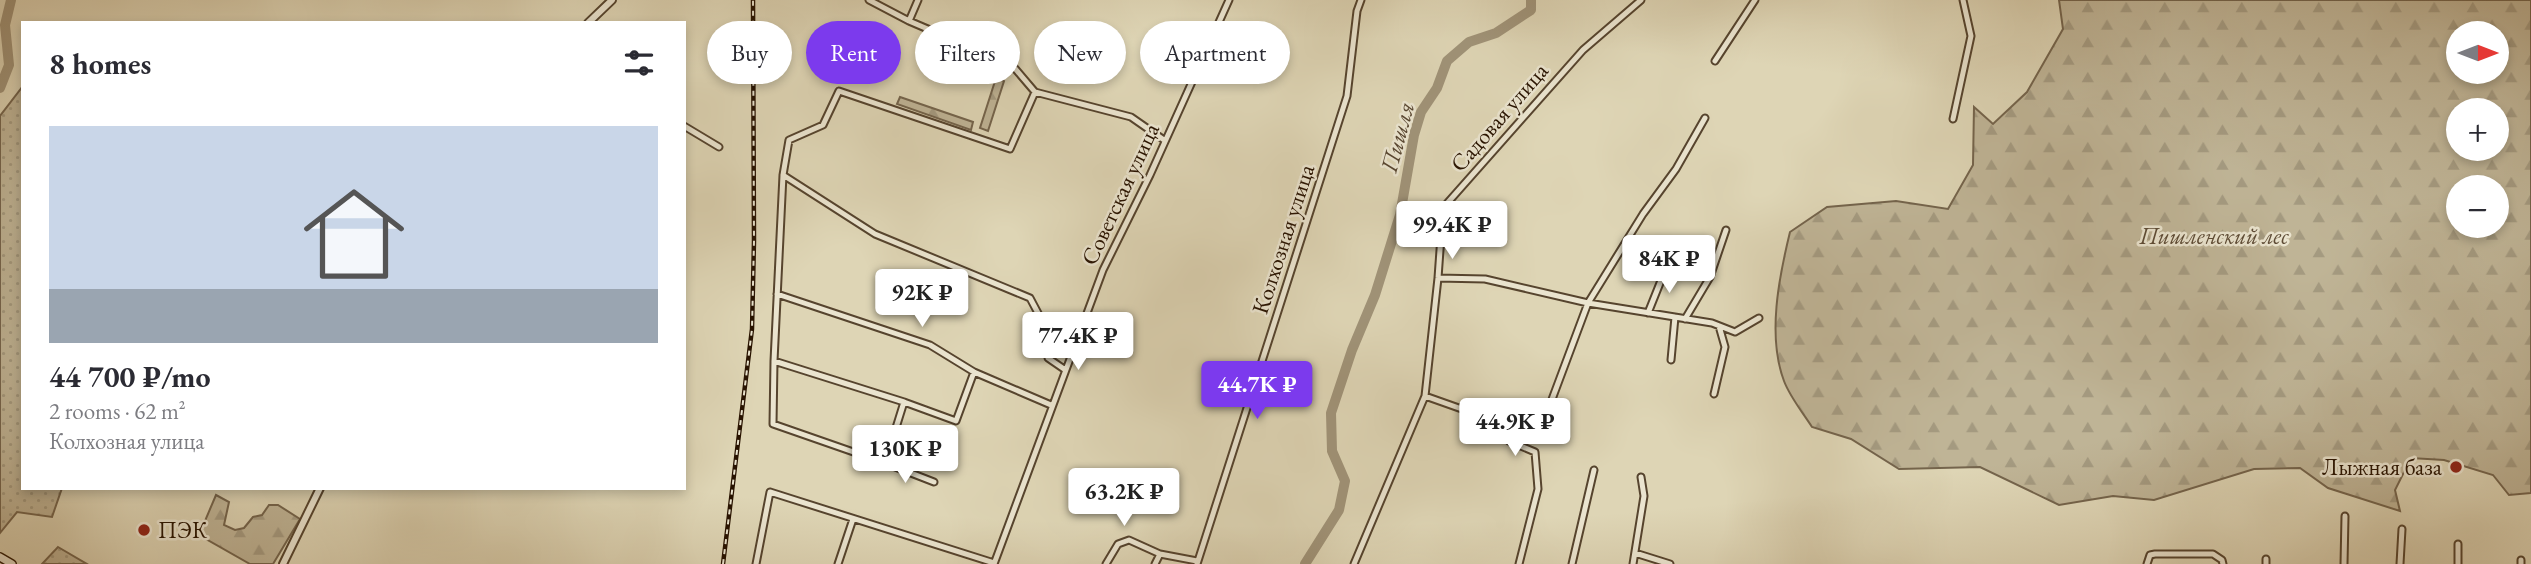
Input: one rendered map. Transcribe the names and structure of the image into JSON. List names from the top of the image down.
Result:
{
  "streets": {
    "street": ["Садовая улица", "Советская улица", "Колхозная улица"]
  },
  "water": ["Пишля"],
  "parks": ["Пишленский лес"],
  "places": ["Лыжная база", "ПЭК"],
  "north": "right",
  "page": {
    "map_buttons": ["+", "−"],
    "chip": [
      "Buy",
      "Rent",
      "Filters",
      "New",
      "Apartment"
    ],
    "heading": "8 homes",
    "list": [
      {
        "name": "44 700 ₽/mo",
        "note": "2 rooms · 62 m² · Колхозная улица"
      }
    ],
    "price": [
      "99.4K ₽",
      "84K ₽",
      "92K ₽",
      "77.4K ₽",
      "44.7K ₽",
      "44.9K ₽",
      "130K ₽",
      "63.2K ₽"
    ]
  }
}
